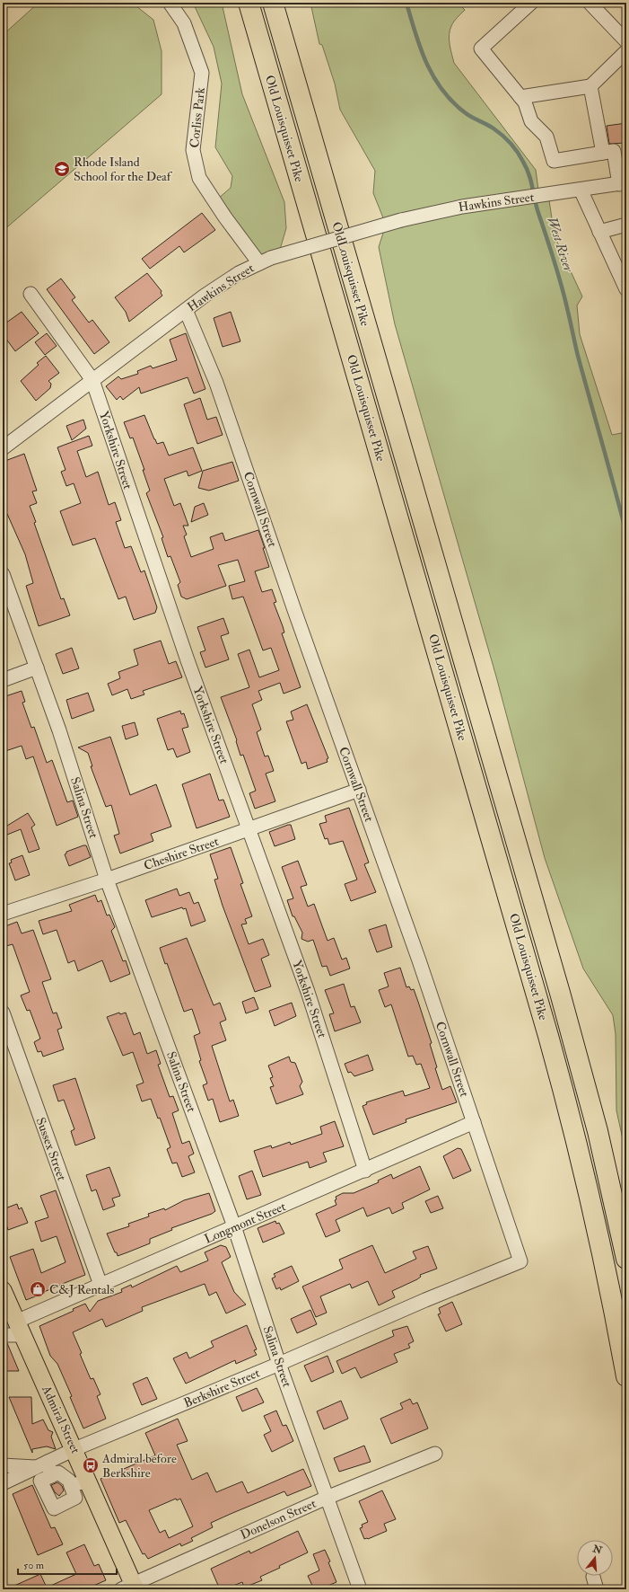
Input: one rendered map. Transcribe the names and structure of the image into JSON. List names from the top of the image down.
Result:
{
  "streets": {
    "highway": ["Old Louisquisset Pike", "OldLouisquisset Pike"],
    "main road": ["Admiral Street"],
    "street": [
      "Corliss Park",
      "Hawkins Street",
      "Yorkshire Street",
      "Cornwall Street",
      "Salina Street",
      "Cheshire Street",
      "Sussex Street",
      "Longmont Street",
      "Berkshire Street",
      "Donelson Street"
    ]
  },
  "crossings": [
    ["Corliss Park", "Hawkins Street"],
    ["Old Louisquisset Pike", "OldLouisquisset Pike"],
    ["Hawkins Street", "Yorkshire Street"],
    ["Hawkins Street", "Cornwall Street"],
    ["Yorkshire Street", "Cheshire Street"],
    ["Yorkshire Street", "Longmont Street"],
    ["Cornwall Street", "Cheshire Street"],
    ["Cornwall Street", "Longmont Street"],
    ["Cornwall Street", "Berkshire Street"],
    ["Salina Street", "Cheshire Street"],
    ["Salina Street", "Longmont Street"],
    ["Salina Street", "Berkshire Street"],
    ["Salina Street", "Donelson Street"],
    ["Sussex Street", "Longmont Street"],
    ["Longmont Street", "Admiral Street"],
    ["Berkshire Street", "Admiral Street"],
    ["Admiral Street", "Donelson Street"]
  ],
  "water": ["West River"],
  "places": {
    "school or university": ["Rhode Island School for the Deaf"],
    "shop": ["C&J Rentals"],
    "bus stop": ["Admiral before Berkshire"]
  },
  "scale_bar": "50 m",
  "north": "top"
}
